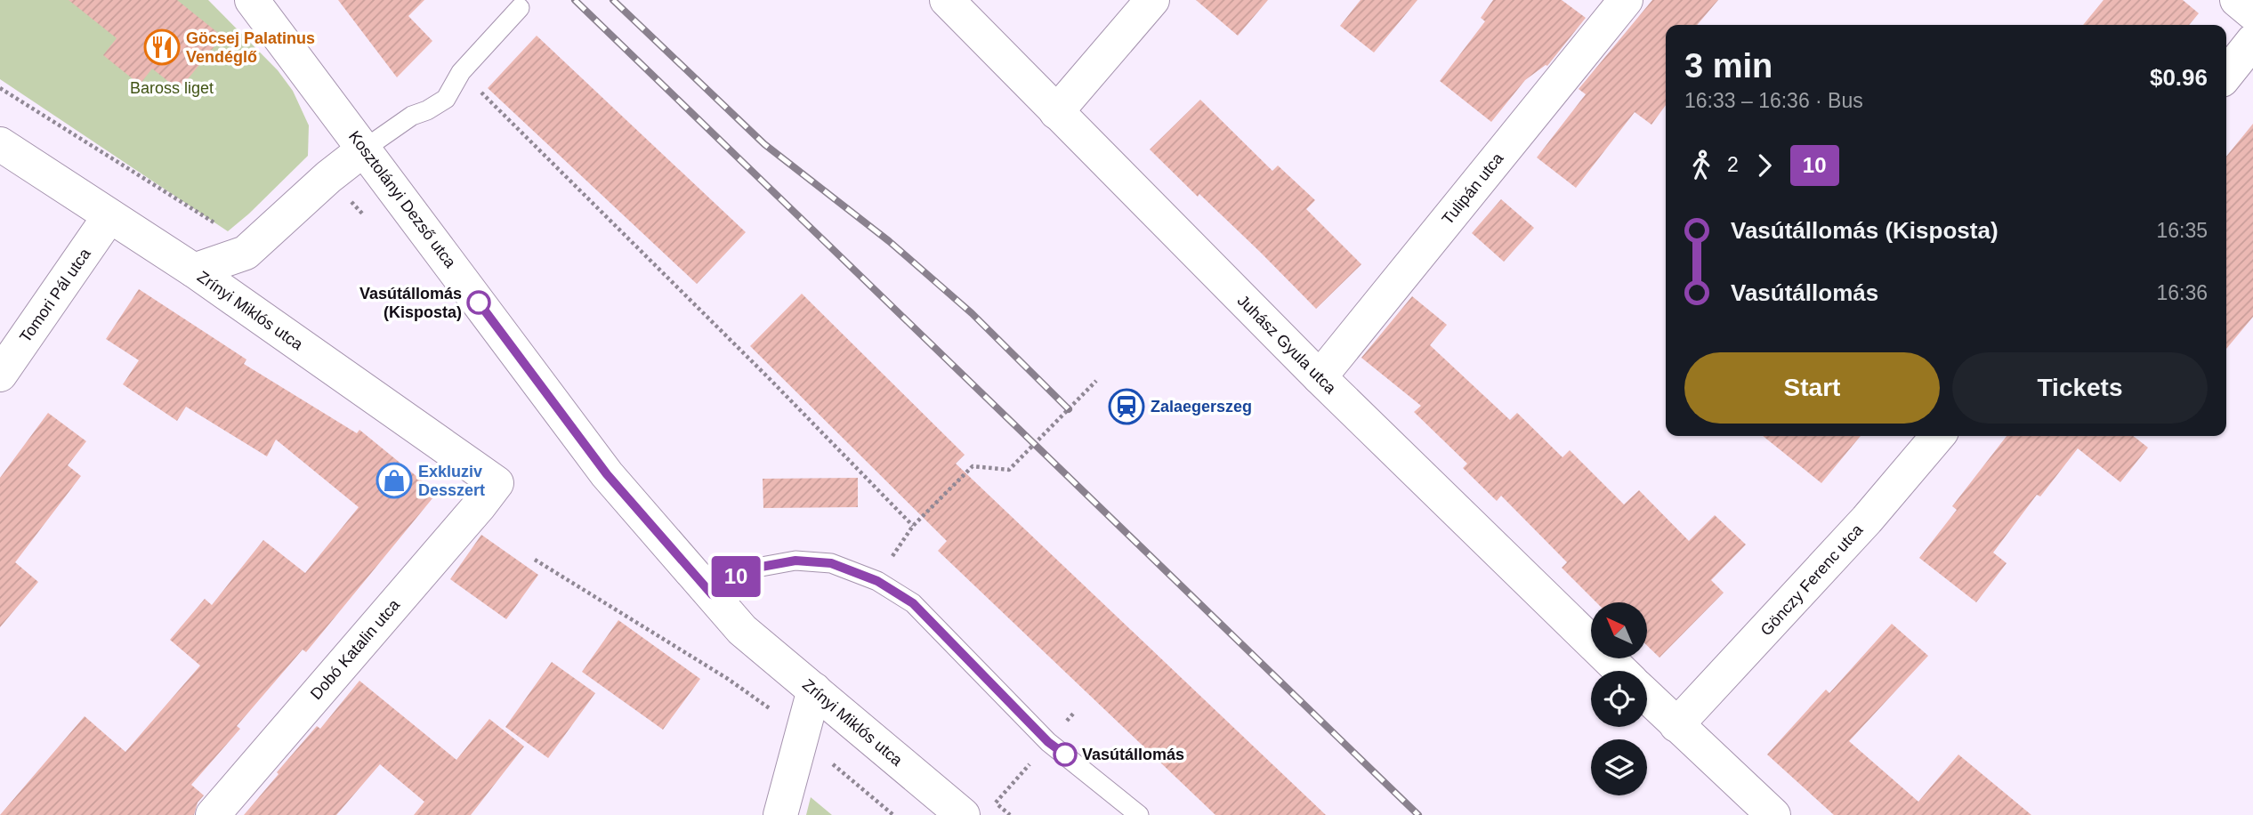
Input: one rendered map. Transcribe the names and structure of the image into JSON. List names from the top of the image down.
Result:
{
  "streets": {
    "street": [
      "Tulipán utca",
      "Kosztolányi Dezső utca",
      "Tomori Pál utca",
      "Zrínyi Miklós utca",
      "Juhász Gyula utca",
      "Gönczy Ferenc utca",
      "Dobó Katalin utca"
    ]
  },
  "crossings": [
    ["Tulipán utca", "Juhász Gyula utca"],
    ["Kosztolányi Dezső utca", "Zrínyi Miklós utca"],
    ["Tomori Pál utca", "Zrínyi Miklós utca"],
    ["Zrínyi Miklós utca", "Dobó Katalin utca"]
  ],
  "parks": ["Baross liget"],
  "places": {
    "restaurant": ["Göcsej Palatinus Vendéglő"],
    "other": ["Vasútállomás (Kisposta)", "Vasútállomás"],
    "station": ["Zalaegerszeg"],
    "shop": ["Exkluziv Desszert"]
  },
  "lines": ["bus line 10"],
  "north": "top left",
  "page": {
    "on_map": "10",
    "heading": ["3 min", "16:33 – 16:36 · Bus", "$0.96"],
    "legs": ["2", "10"],
    "list": [
      {
        "name": "Vasútállomás (Kisposta)",
        "value": "16:35"
      },
      {
        "name": "Vasútállomás",
        "value": "16:36"
      }
    ],
    "buttons": ["Start", "Tickets"]
  }
}
